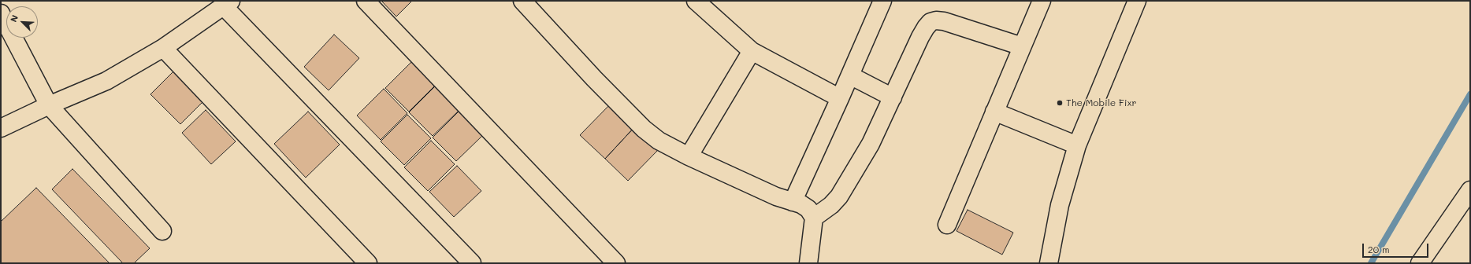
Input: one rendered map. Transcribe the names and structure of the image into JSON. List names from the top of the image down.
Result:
{
  "places": ["The Mobile Fixr"],
  "scale_bar": "20 m",
  "north": "top left"
}
